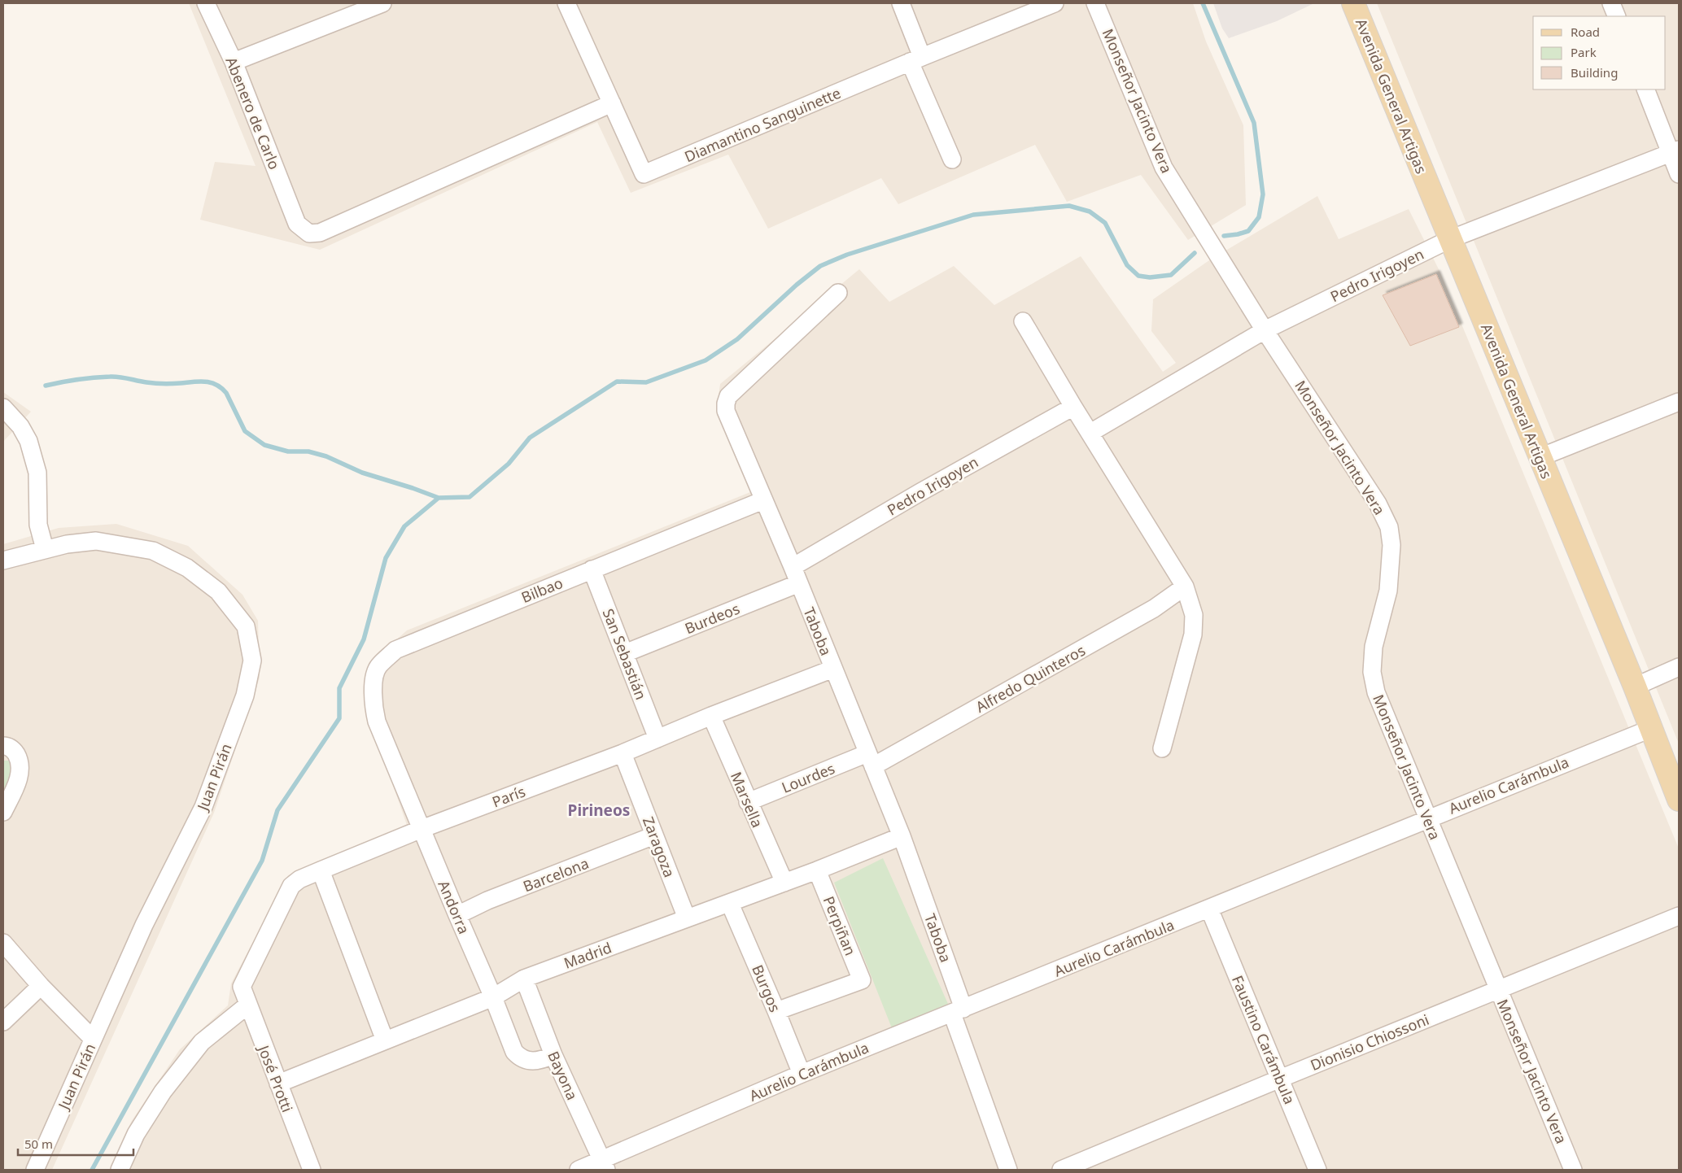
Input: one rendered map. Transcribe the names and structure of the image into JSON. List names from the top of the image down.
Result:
{
  "streets": {
    "main road": ["Avenida General Artigas"],
    "street": [
      "Monseñor Jacinto Vera",
      "Abenero de Carlo",
      "Diamantino Sanguinette",
      "Pedro Irigoyen",
      "Bilbao",
      "Burdeos",
      "Taboba",
      "San Sebastián",
      "Alfredo Quinteros",
      "Juan Pirán",
      "Lourdes",
      "Aurelio Carámbula",
      "París",
      "Marsella",
      "Zaragoza",
      "Barcelona",
      "Andorra",
      "Perpiñan",
      "Madrid",
      "Burgos",
      "Faustino Carámbula",
      "Dionisio Chiossoni",
      "Bayona",
      "José Protti"
    ]
  },
  "crossings": [
    ["Avenida General Artigas", "Pedro Irigoyen"],
    ["Avenida General Artigas", "Aurelio Carámbula"],
    ["Monseñor Jacinto Vera", "Pedro Irigoyen"],
    ["Monseñor Jacinto Vera", "Aurelio Carámbula"],
    ["Monseñor Jacinto Vera", "Dionisio Chiossoni"],
    ["Abenero de Carlo", "Diamantino Sanguinette"],
    ["Pedro Irigoyen", "Taboba"],
    ["Bilbao", "Taboba"],
    ["Bilbao", "San Sebastián"],
    ["Bilbao", "Andorra"],
    ["Burdeos", "Taboba"],
    ["Burdeos", "San Sebastián"],
    ["Taboba", "Alfredo Quinteros"],
    ["Taboba", "Lourdes"],
    ["Taboba", "Aurelio Carámbula"],
    ["Taboba", "París"],
    ["Taboba", "Madrid"],
    ["San Sebastián", "París"],
    ["Alfredo Quinteros", "Lourdes"],
    ["Lourdes", "Marsella"],
    ["Aurelio Carámbula", "Burgos"],
    ["Aurelio Carámbula", "Faustino Carámbula"],
    ["Aurelio Carámbula", "Bayona"],
    ["París", "Marsella"],
    ["París", "Zaragoza"],
    ["París", "Andorra"],
    ["París", "José Protti"],
    ["Marsella", "Madrid"],
    ["Zaragoza", "Barcelona"],
    ["Zaragoza", "Madrid"],
    ["Barcelona", "Andorra"],
    ["Andorra", "Madrid"],
    ["Andorra", "Bayona"],
    ["Perpiñan", "Madrid"],
    ["Perpiñan", "Burgos"],
    ["Madrid", "Burgos"],
    ["Madrid", "Bayona"],
    ["Madrid", "José Protti"],
    ["Faustino Carámbula", "Dionisio Chiossoni"]
  ],
  "districts": ["Pirineos"],
  "legend": ["Road", "Park", "Building"],
  "scale_bar": "50 m"
}
